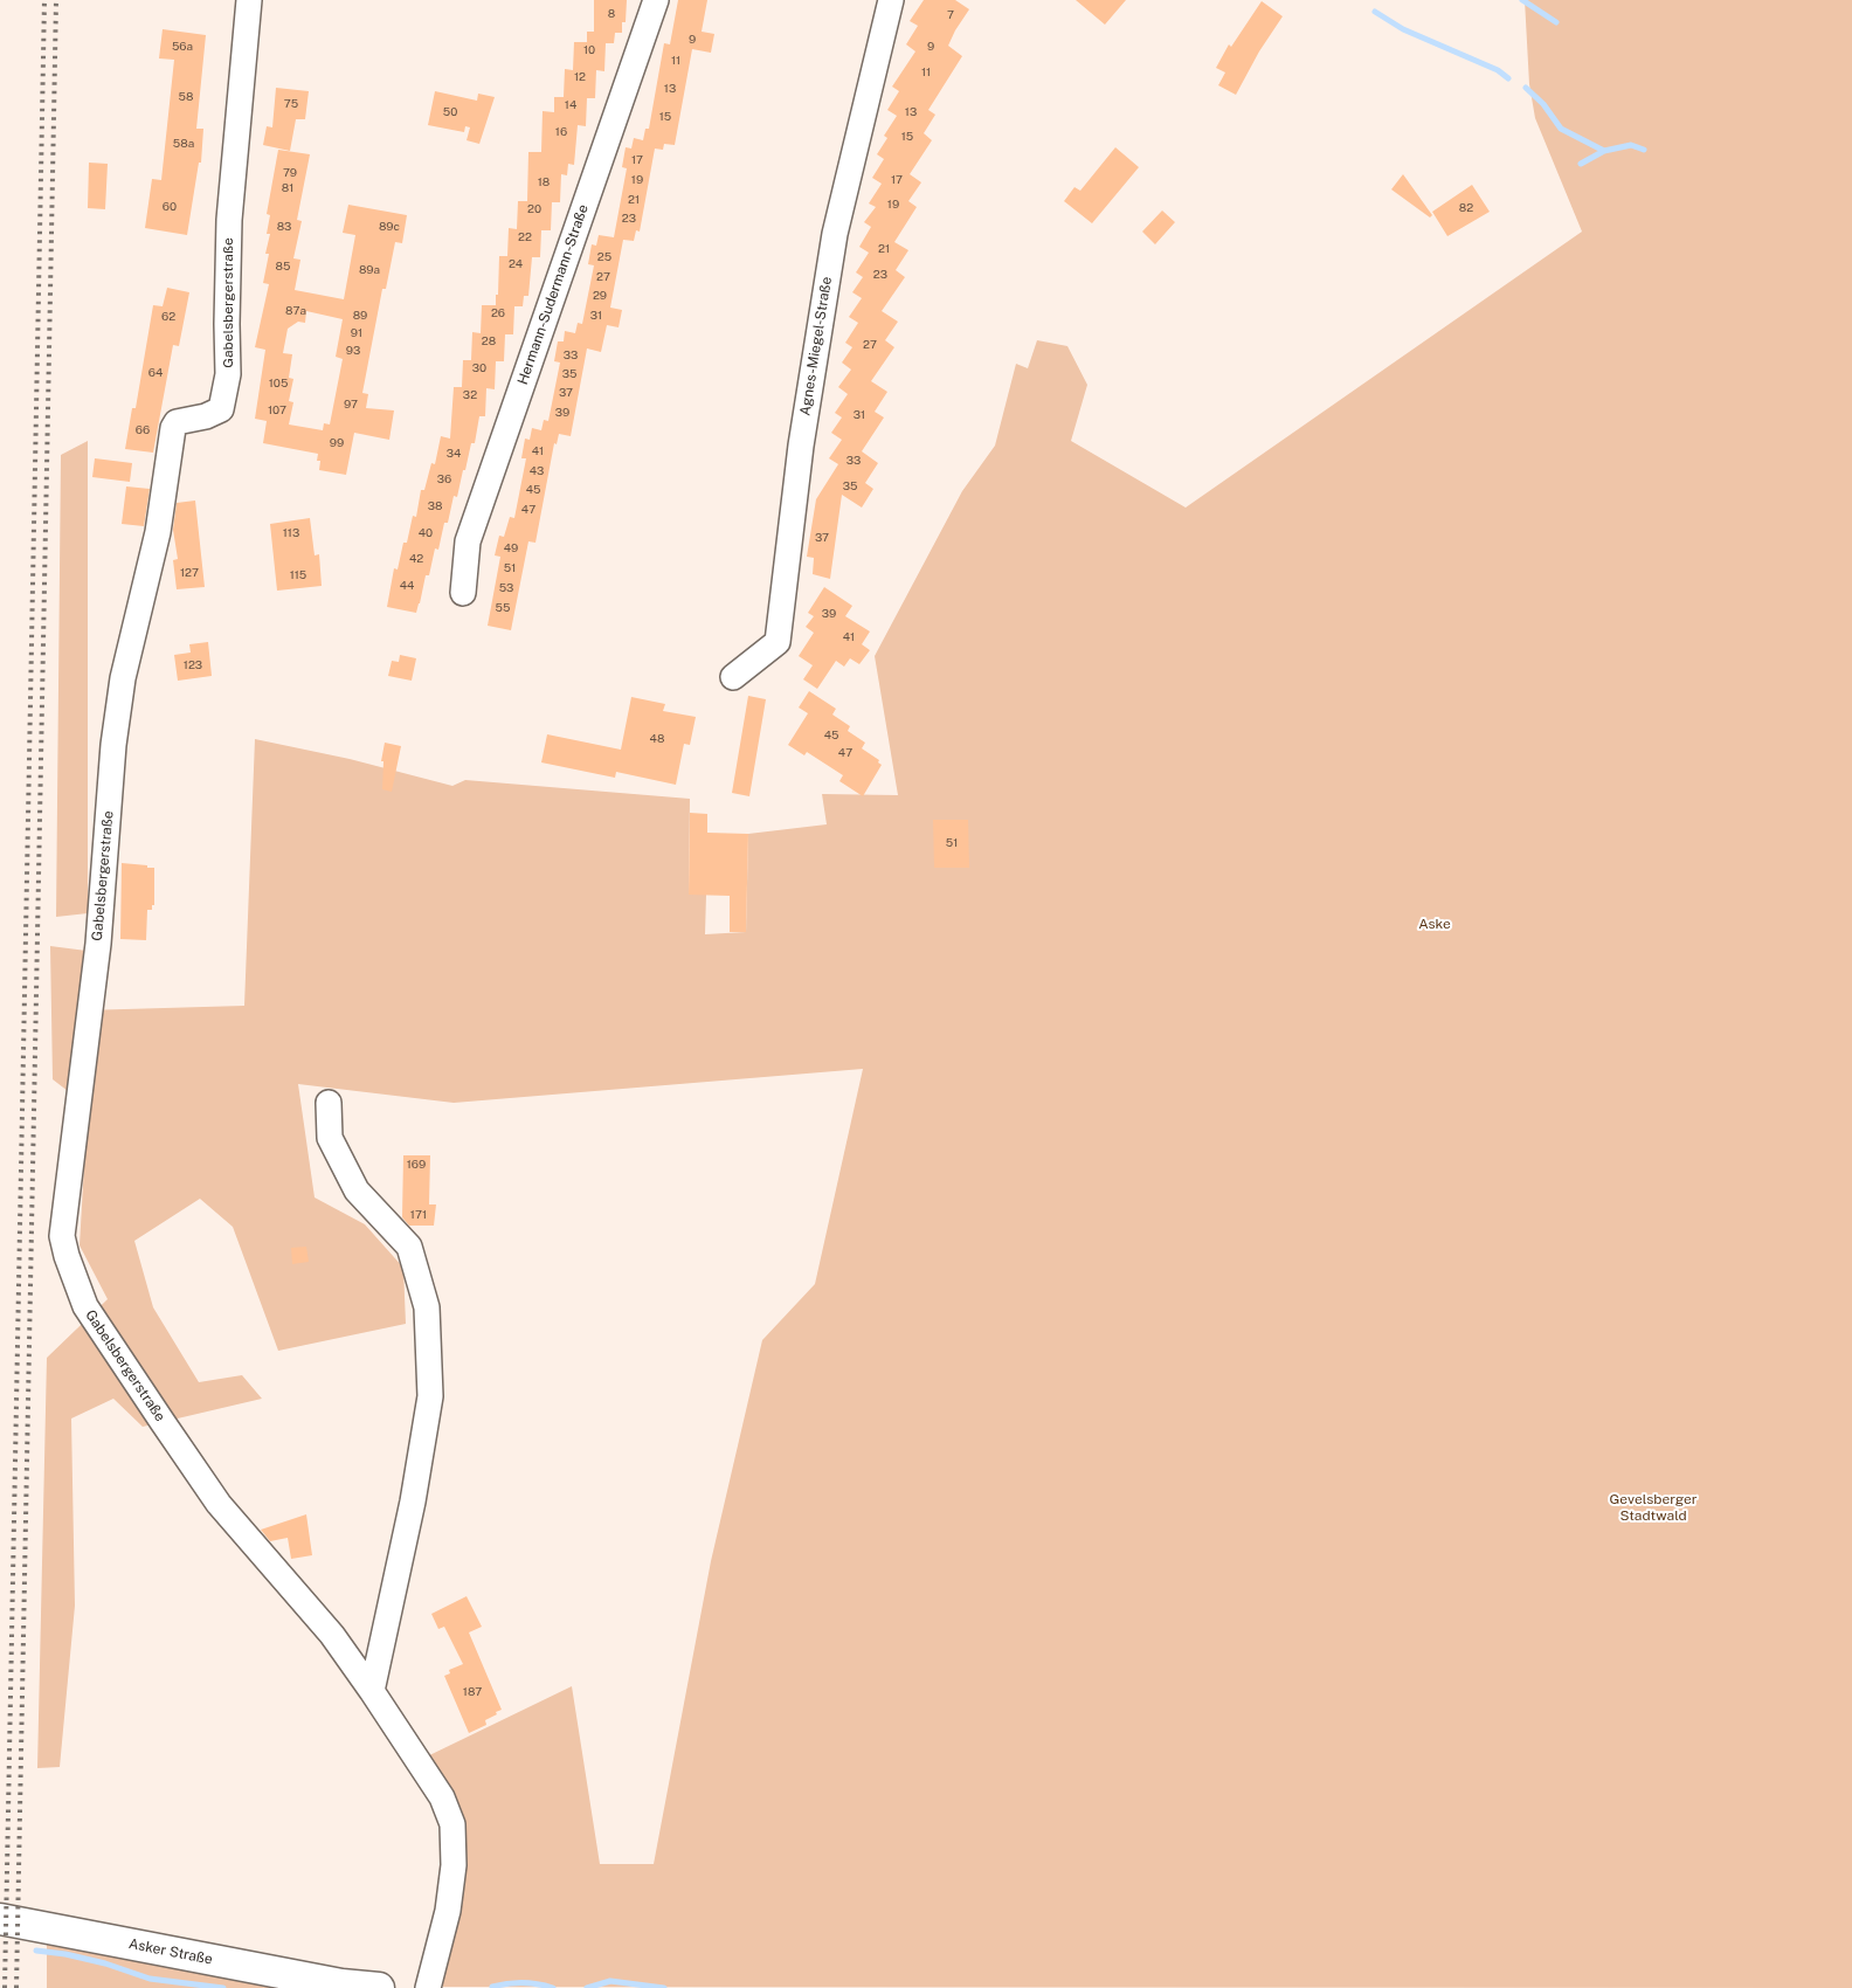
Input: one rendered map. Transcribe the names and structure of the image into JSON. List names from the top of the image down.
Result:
{
  "streets": {
    "street": [
      "Hermann-Sudermann-Straße",
      "Gabelsbergerstraße",
      "Agnes-Miegel-Straße",
      "Asker Straße"
    ]
  },
  "parks": ["Aske", "Gevelsberger Stadtwald"],
  "house_numbers": [
    "8",
    "7",
    "9",
    "56a",
    "9",
    "10",
    "11",
    "11",
    "12",
    "13",
    "58",
    "75",
    "14",
    "50",
    "13",
    "15",
    "16",
    "15",
    "58a",
    "17",
    "79",
    "19",
    "17",
    "18",
    "81",
    "21",
    "19",
    "60",
    "82",
    "20",
    "23",
    "83",
    "89c",
    "22",
    "21",
    "25",
    "24",
    "85",
    "89a",
    "23",
    "27",
    "29",
    "87a",
    "26",
    "89",
    "31",
    "62",
    "91",
    "28",
    "27",
    "93",
    "33",
    "30",
    "64",
    "35",
    "105",
    "37",
    "32",
    "97",
    "107",
    "39",
    "31",
    "66",
    "99",
    "41",
    "34",
    "33",
    "43",
    "36",
    "35",
    "45",
    "38",
    "47",
    "113",
    "40",
    "37",
    "49",
    "42",
    "51",
    "127",
    "115",
    "44",
    "53",
    "55",
    "39",
    "41",
    "123",
    "45",
    "48",
    "47",
    "51",
    "169",
    "171",
    "187"
  ]
}
